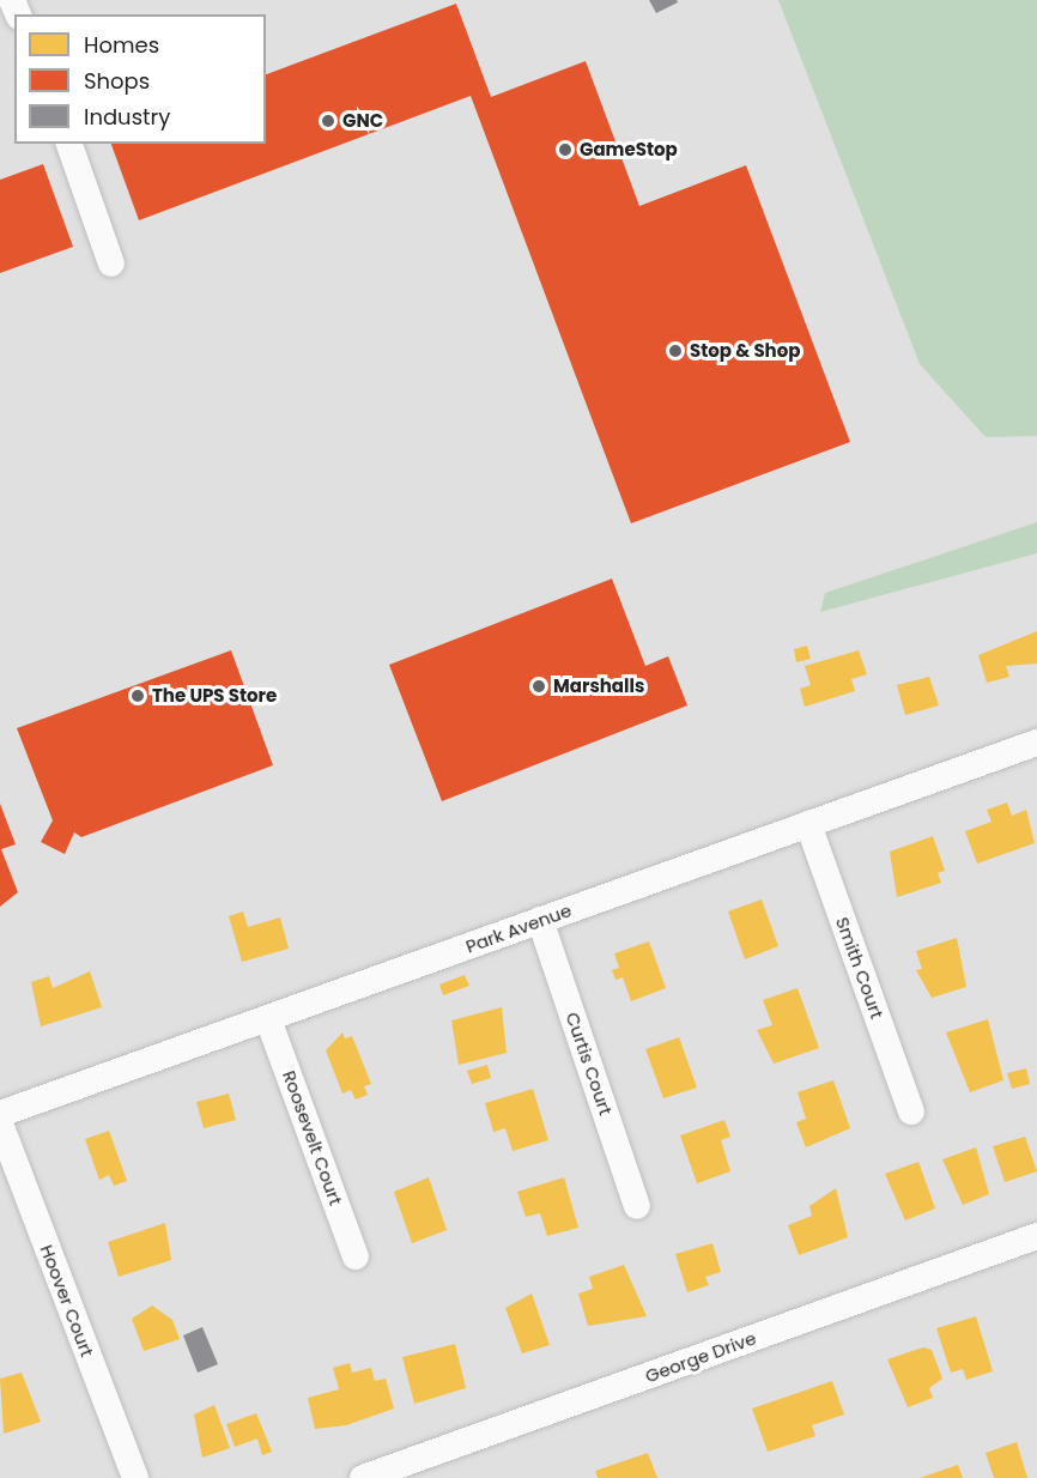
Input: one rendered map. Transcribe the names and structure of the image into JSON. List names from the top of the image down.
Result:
{
  "streets": {
    "street": [
      "Park Avenue",
      "Smith Court",
      "Curtis Court",
      "Roosevelt Court",
      "Hoover Court",
      "George Drive"
    ]
  },
  "crossings": [
    ["Park Avenue", "Smith Court"],
    ["Park Avenue", "Curtis Court"],
    ["Park Avenue", "Roosevelt Court"]
  ],
  "places": [
    "GNC",
    "GameStop",
    "Stop & Shop",
    "Marshalls",
    "The UPS Store"
  ],
  "legend": ["Homes", "Shops", "Industry"]
}
